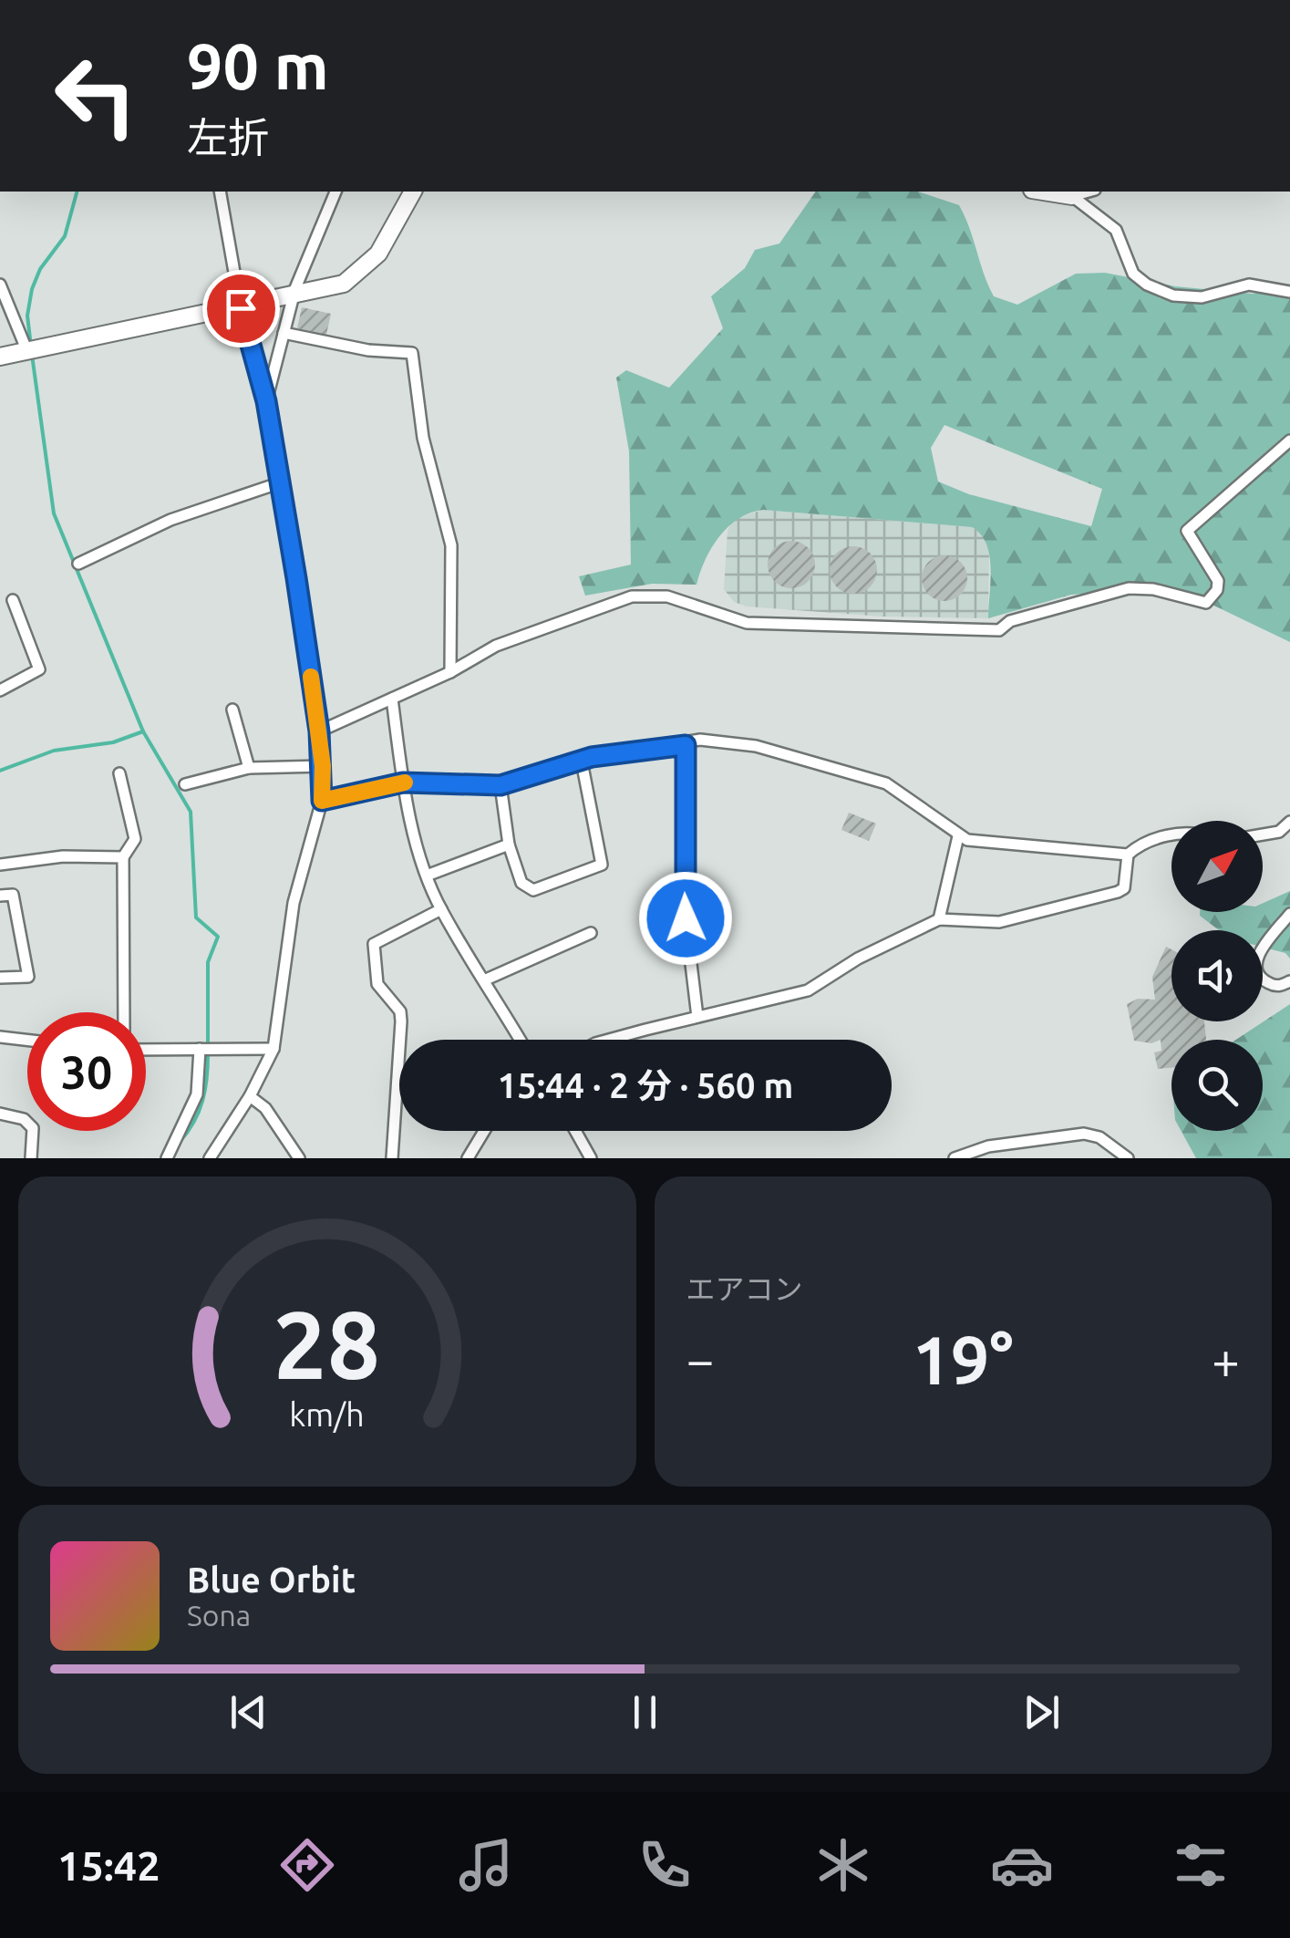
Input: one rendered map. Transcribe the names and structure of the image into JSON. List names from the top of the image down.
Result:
{
  "north": "top right",
  "page": {
    "turn": ["90 m", "左折"],
    "limit": "30",
    "trip": "15:44 · 2 分 · 560 m",
    "tile": "エアコン",
    "heat": ["−", "19°", "+"],
    "song": ["Blue Orbit", "Sona"],
    "tabs": "15:42",
    "gauge": ["28", "km/h"]
  }
}
